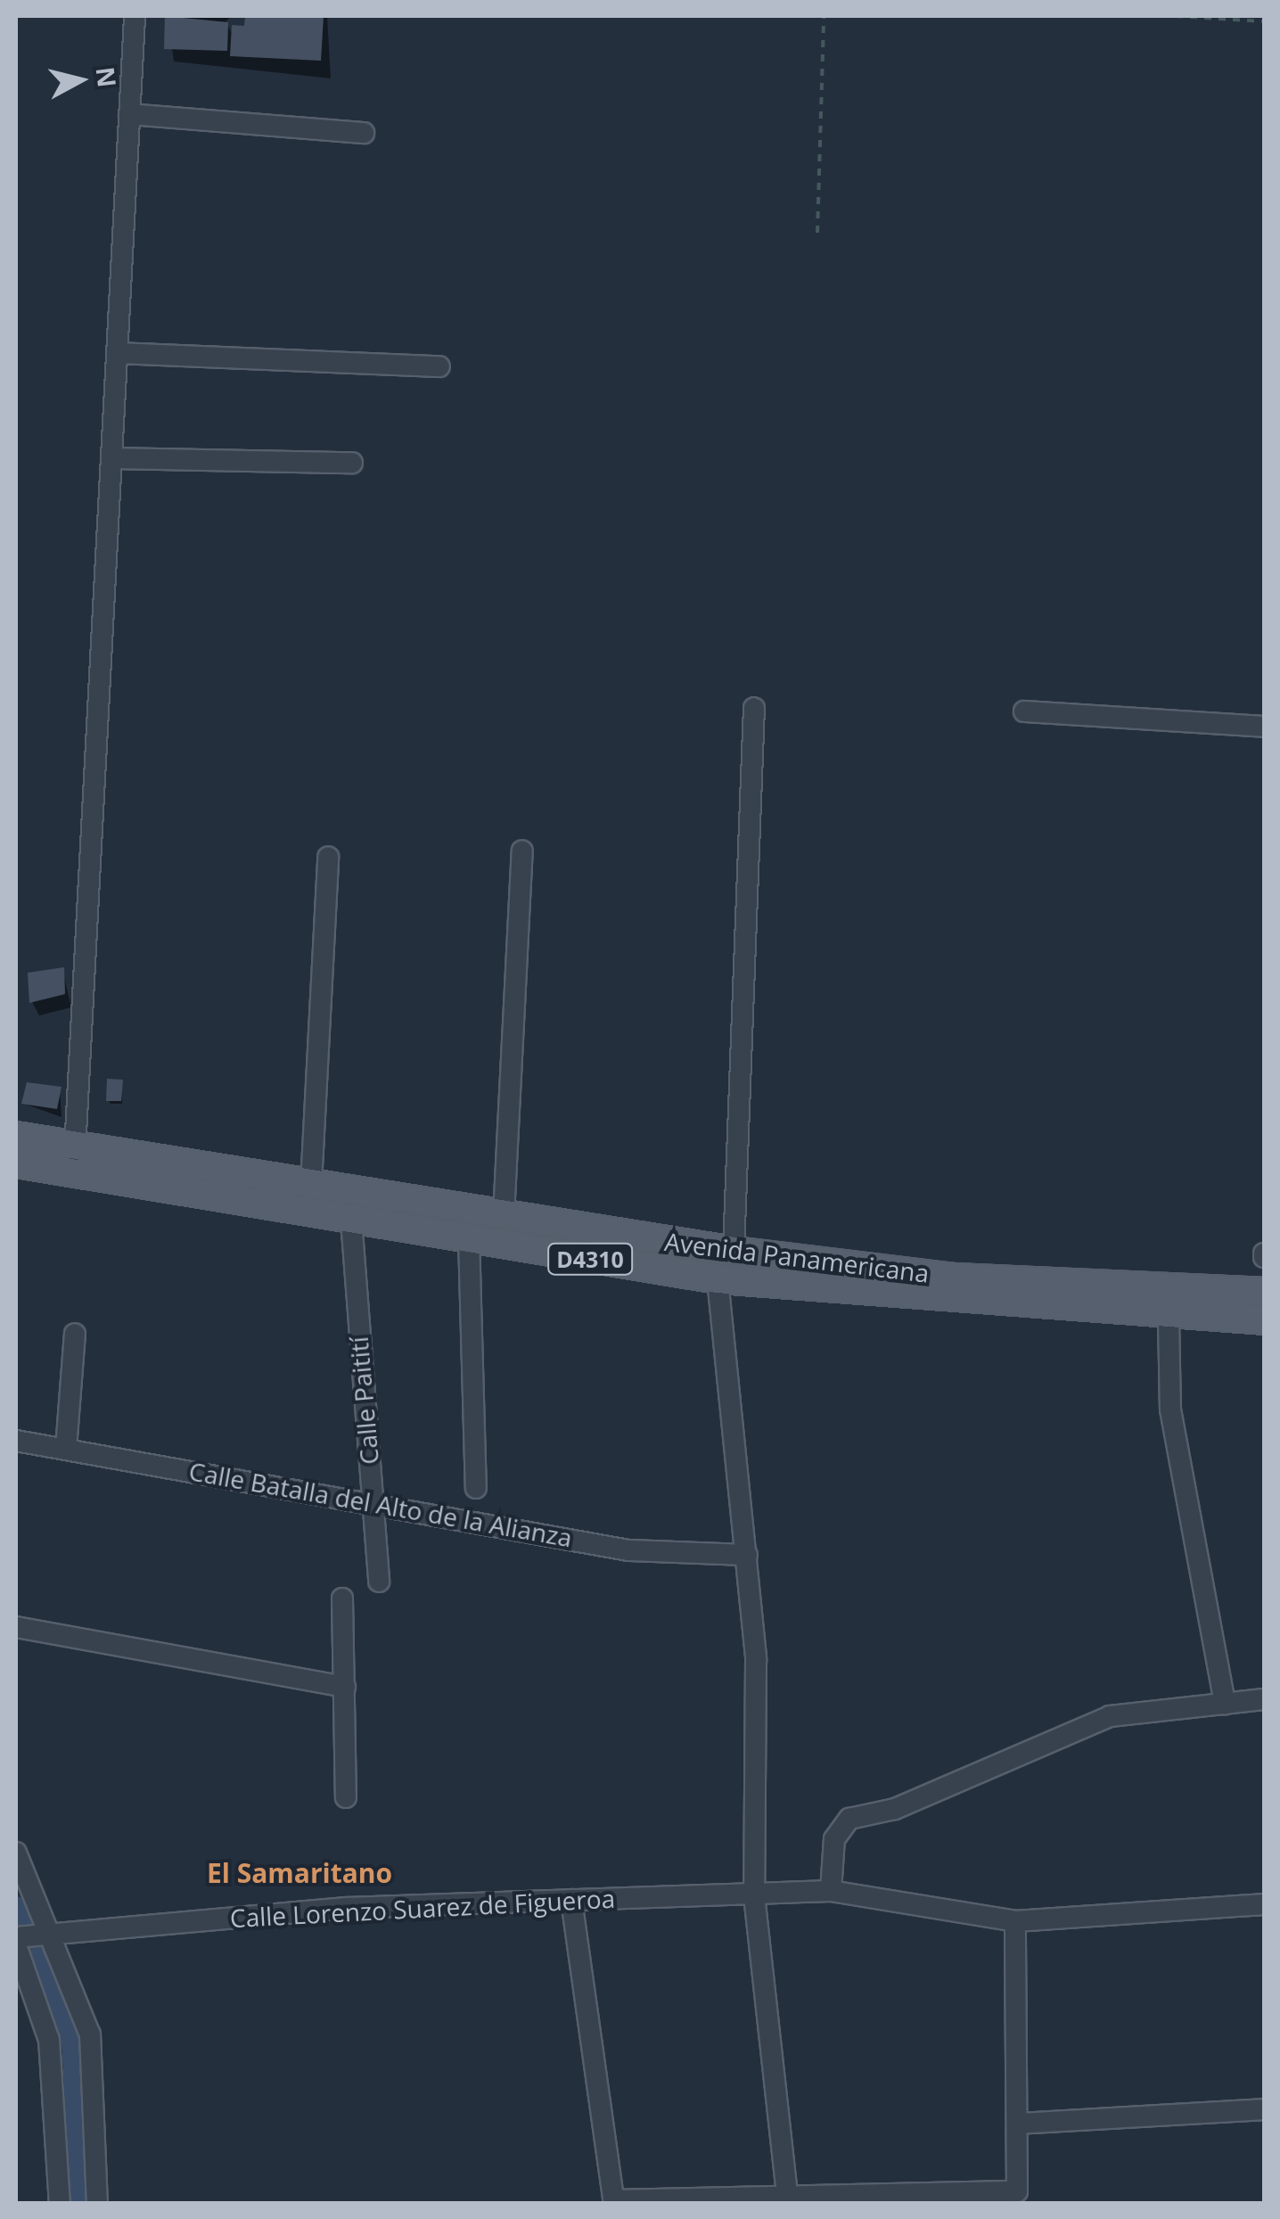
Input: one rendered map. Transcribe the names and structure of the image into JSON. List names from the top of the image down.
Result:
{
  "streets": {
    "main road": ["Avenida Panamericana", "D4310"],
    "street": ["Calle Paitití", "Calle Batalla del Alto de la Alianza", "Calle Lorenzo Suarez de Figueroa"]
  },
  "crossings": [
    ["Avenida Panamericana", "Calle Paitití"],
    ["Calle Paitití", "Calle Batalla del Alto de la Alianza"]
  ],
  "districts": ["El Samaritano"],
  "north": "right"
}
